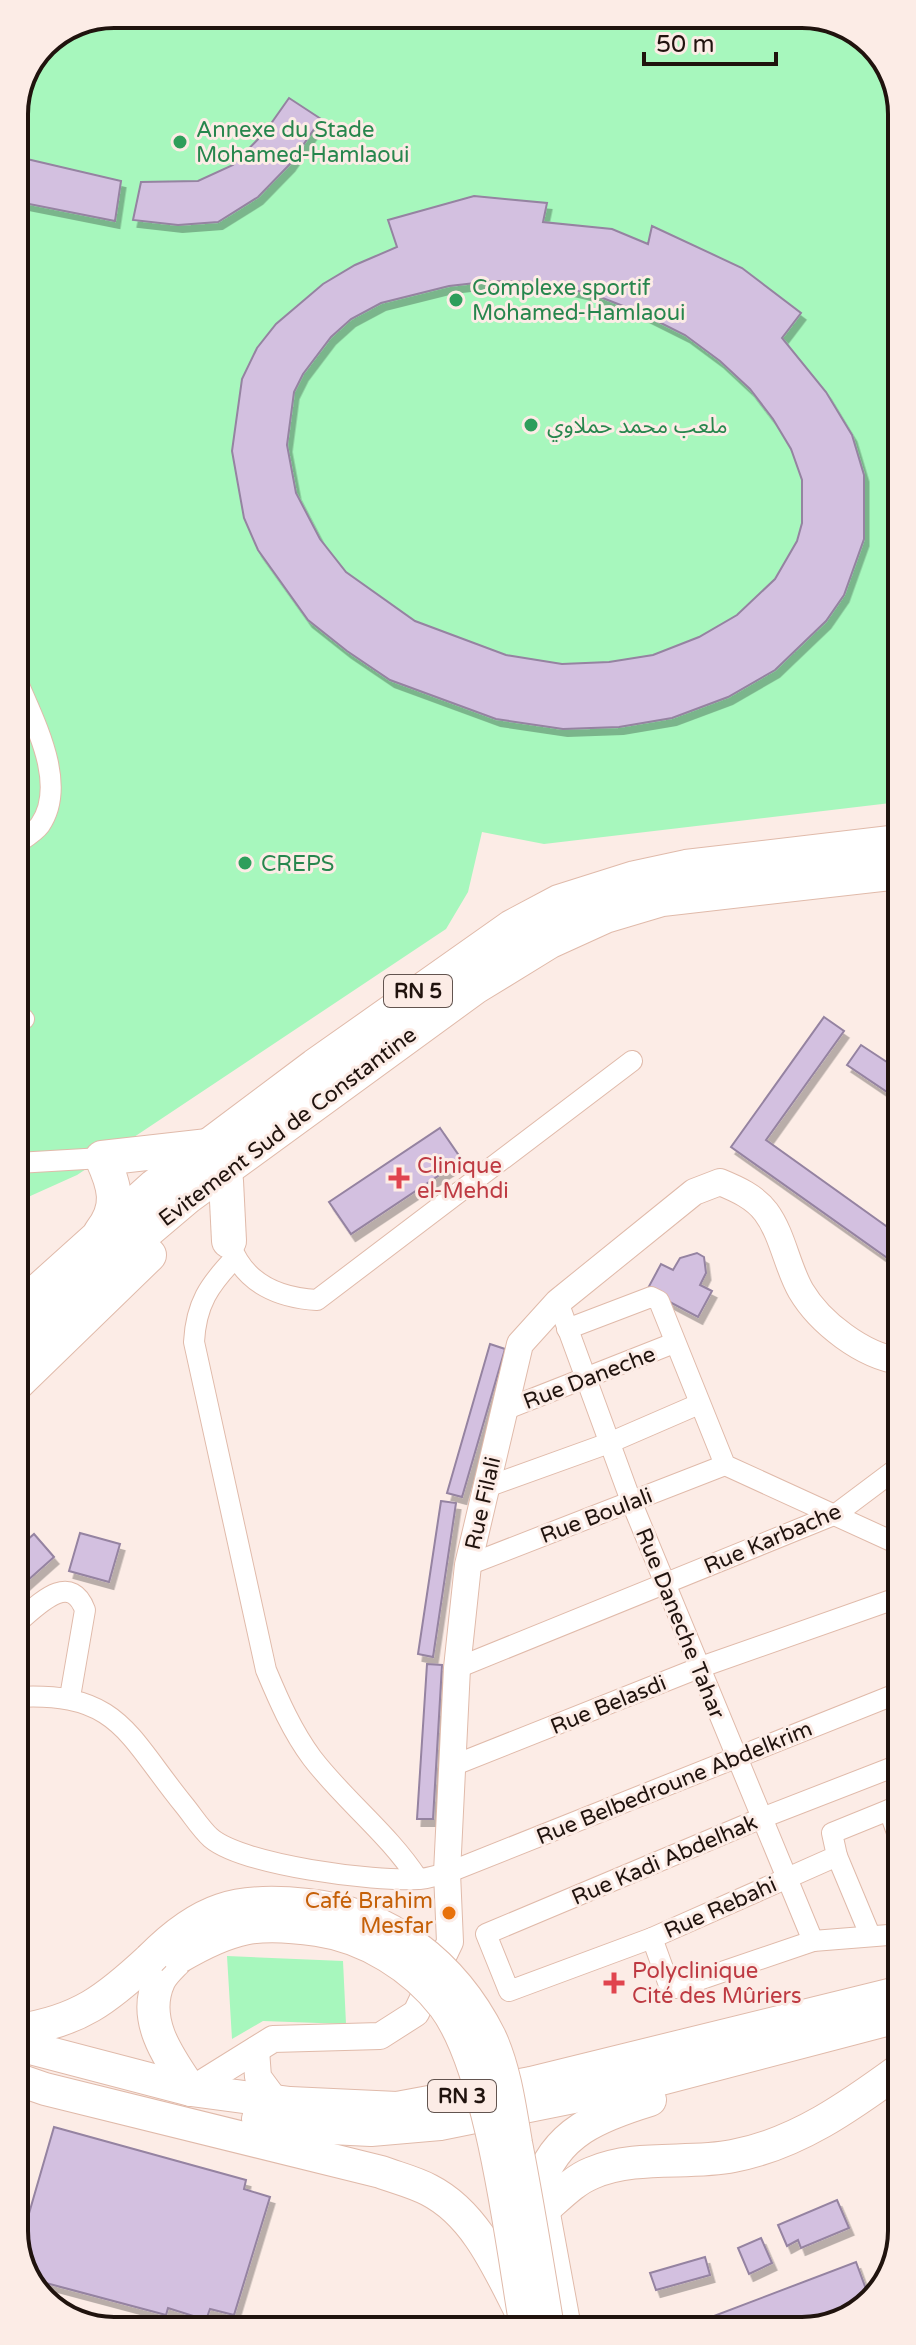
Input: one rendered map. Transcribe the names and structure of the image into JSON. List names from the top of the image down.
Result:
{
  "streets": {
    "highway": ["RN 5", "Evitement Sud de Constantine"],
    "main road": ["RN 3"],
    "street": [
      "Rue Daneche",
      "Rue Filali",
      "Rue Boulali",
      "Rue Karbache",
      "Rue Daneche Tahar",
      "Rue Belasdi",
      "Rue Belbedroune Abdelkrim",
      "Rue Kadi Abdelhak",
      "Rue Rebahi"
    ]
  },
  "crossings": [
    ["Rue Daneche", "Rue Filali"],
    ["Rue Daneche", "Rue Daneche Tahar"],
    ["Rue Filali", "Rue Boulali"],
    ["Rue Filali", "Rue Karbache"],
    ["Rue Filali", "Rue Daneche Tahar"],
    ["Rue Filali", "Rue Belasdi"],
    ["Rue Filali", "Rue Belbedroune Abdelkrim"],
    ["Rue Filali", "RN 3"],
    ["Rue Boulali", "Rue Daneche Tahar"],
    ["Rue Karbache", "Rue Daneche Tahar"],
    ["Rue Daneche Tahar", "Rue Belasdi"],
    ["Rue Daneche Tahar", "Rue Belbedroune Abdelkrim"],
    ["Rue Daneche Tahar", "Rue Kadi Abdelhak"],
    ["Rue Daneche Tahar", "Rue Rebahi"],
    ["Rue Kadi Abdelhak", "Rue Rebahi"]
  ],
  "places": {
    "other": [
      "Annexe du Stade Mohamed-Hamlaoui",
      "Complexe sportif Mohamed-Hamlaoui",
      "ملعب محمد حملاوي",
      "CREPS",
      "Café Brahim Mesfar"
    ],
    "health": ["Clinique el-Mehdi", "Polyclinique Cité des Mûriers"]
  },
  "scale_bar": "50 m"
}
